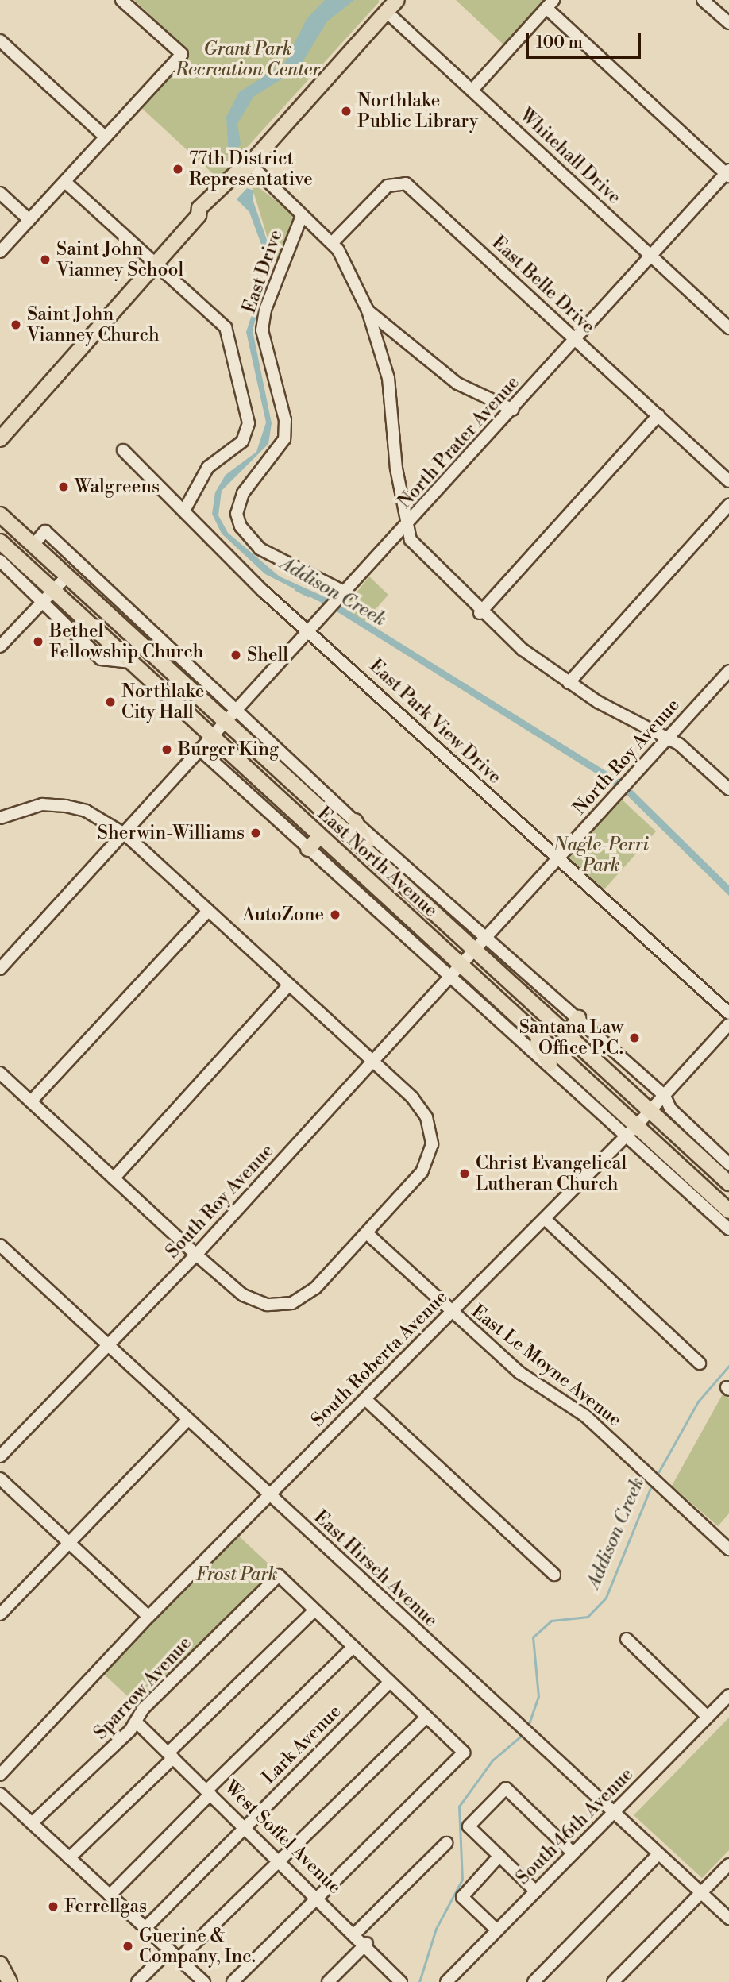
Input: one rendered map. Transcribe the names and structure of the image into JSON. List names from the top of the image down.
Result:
{
  "streets": {
    "main road": ["East North Avenue"],
    "street": [
      "Whitehall Drive",
      "East Drive",
      "East Belle Drive",
      "North Prater Avenue",
      "East Park View Drive",
      "North Roy Avenue",
      "South Roy Avenue",
      "South Roberta Avenue",
      "East Le Moyne Avenue",
      "East Hirsch Avenue",
      "Sparrow Avenue",
      "Lark Avenue",
      "South 46th Avenue",
      "West Soffel Avenue"
    ]
  },
  "crossings": [
    ["Whitehall Drive", "North Prater Avenue"],
    ["East Drive", "North Prater Avenue"],
    ["East Belle Drive", "North Prater Avenue"],
    ["North Prater Avenue", "East Park View Drive"],
    ["North Prater Avenue", "East North Avenue"],
    ["East Park View Drive", "North Roy Avenue"],
    ["North Roy Avenue", "East North Avenue"],
    ["North Roy Avenue", "South Roy Avenue"],
    ["East North Avenue", "South Roy Avenue"],
    ["East North Avenue", "South Roberta Avenue"],
    ["South Roy Avenue", "East Hirsch Avenue"],
    ["South Roberta Avenue", "East Le Moyne Avenue"],
    ["South Roberta Avenue", "East Hirsch Avenue"],
    ["East Hirsch Avenue", "South 46th Avenue"],
    ["Sparrow Avenue", "West Soffel Avenue"],
    ["Lark Avenue", "West Soffel Avenue"]
  ],
  "water": ["Addison Creek"],
  "parks": ["Grant Park Recreation Center", "Nagle-Perri Park", "Frost Park"],
  "places": [
    "Northlake Public Library",
    "77th District Representative",
    "Saint John Vianney School",
    "Saint John Vianney Church",
    "Walgreens",
    "Bethel Fellowship Church",
    "Shell",
    "Northlake City Hall",
    "Burger King",
    "Sherwin-Williams",
    "AutoZone",
    "Santana Law Office P.C.",
    "Christ Evangelical Lutheran Church",
    "Ferrellgas",
    "Guerine & Company, Inc."
  ],
  "scale_bar": "100 m"
}
